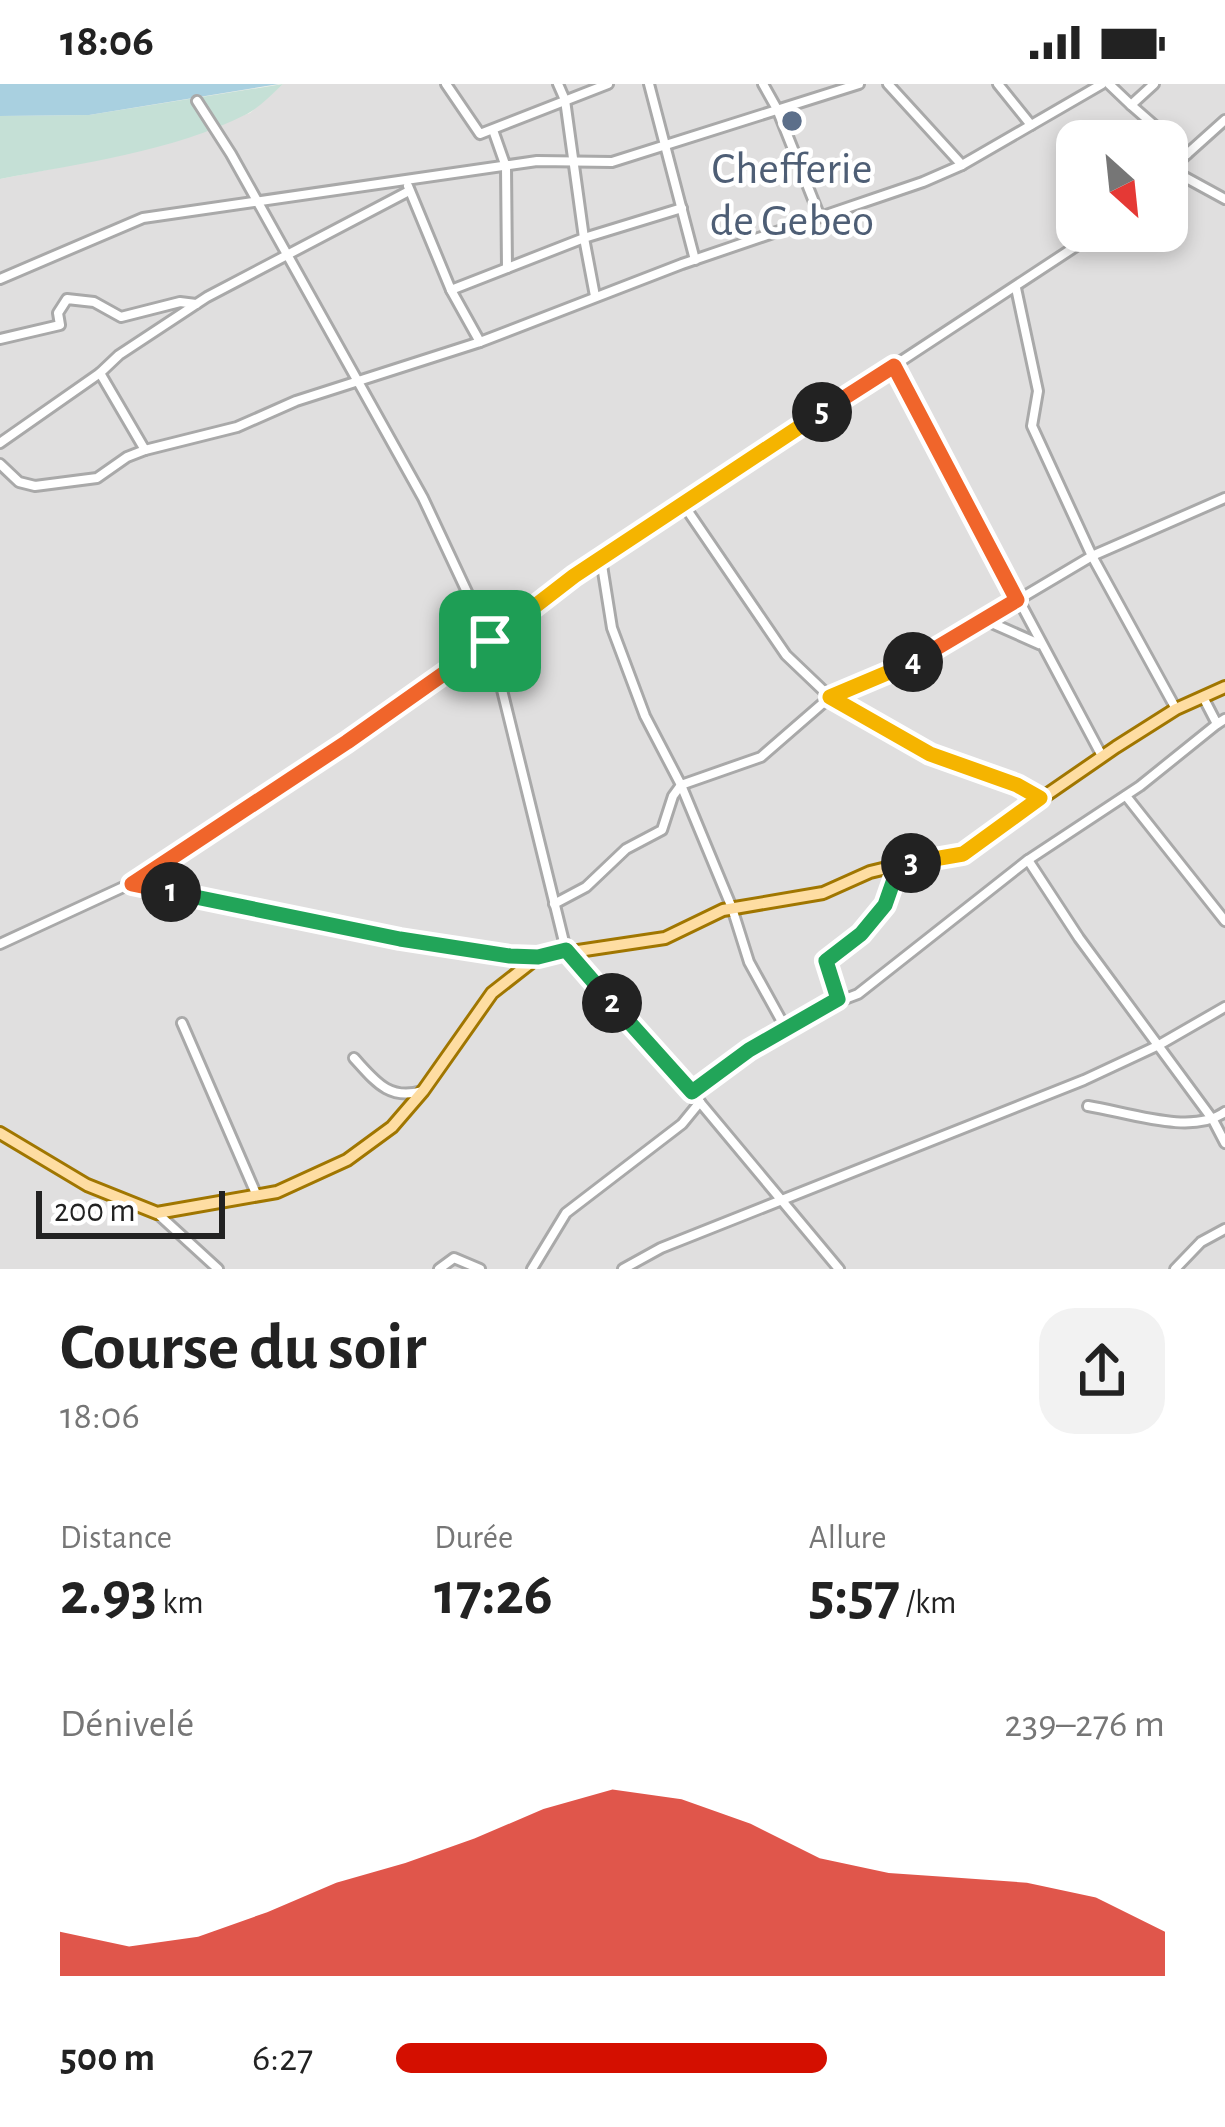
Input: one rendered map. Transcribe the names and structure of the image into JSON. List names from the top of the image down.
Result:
{
  "places": ["Chefferie de Gebeo"],
  "scale_bar": "200 m",
  "north": "bottom right",
  "page": {
    "status": "18:06",
    "pins": [
      "5",
      "4",
      "3",
      "1",
      "2"
    ],
    "scale": "200 m",
    "heading": ["Course du soir", "18:06"],
    "stats": [
      ["Distance", "2.93 km"],
      ["Durée", "17:26"],
      ["Allure", "5:57 /km"]
    ],
    "chart": ["Dénivelé", "239–276 m"],
    "list": [
      {
        "name": "500 m",
        "note": "6:27"
      }
    ]
  }
}
